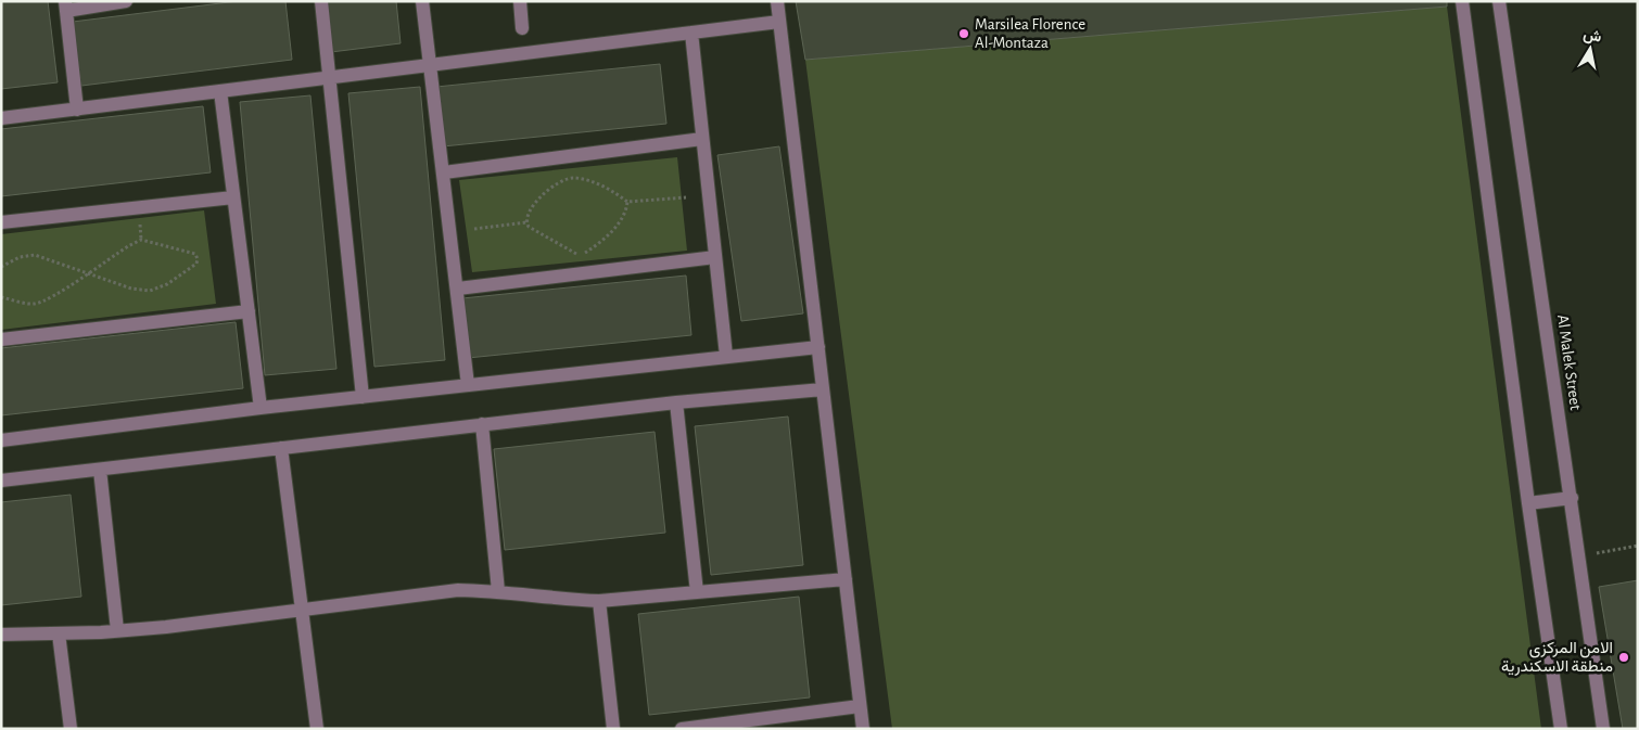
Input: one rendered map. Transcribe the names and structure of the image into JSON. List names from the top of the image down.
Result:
{
  "streets": {
    "street": ["Al Malek Street"]
  },
  "places": ["Marsilea Florence Al-Montaza", "الامن المركزى منطقة الاسكندرية"],
  "north": "top"
}
